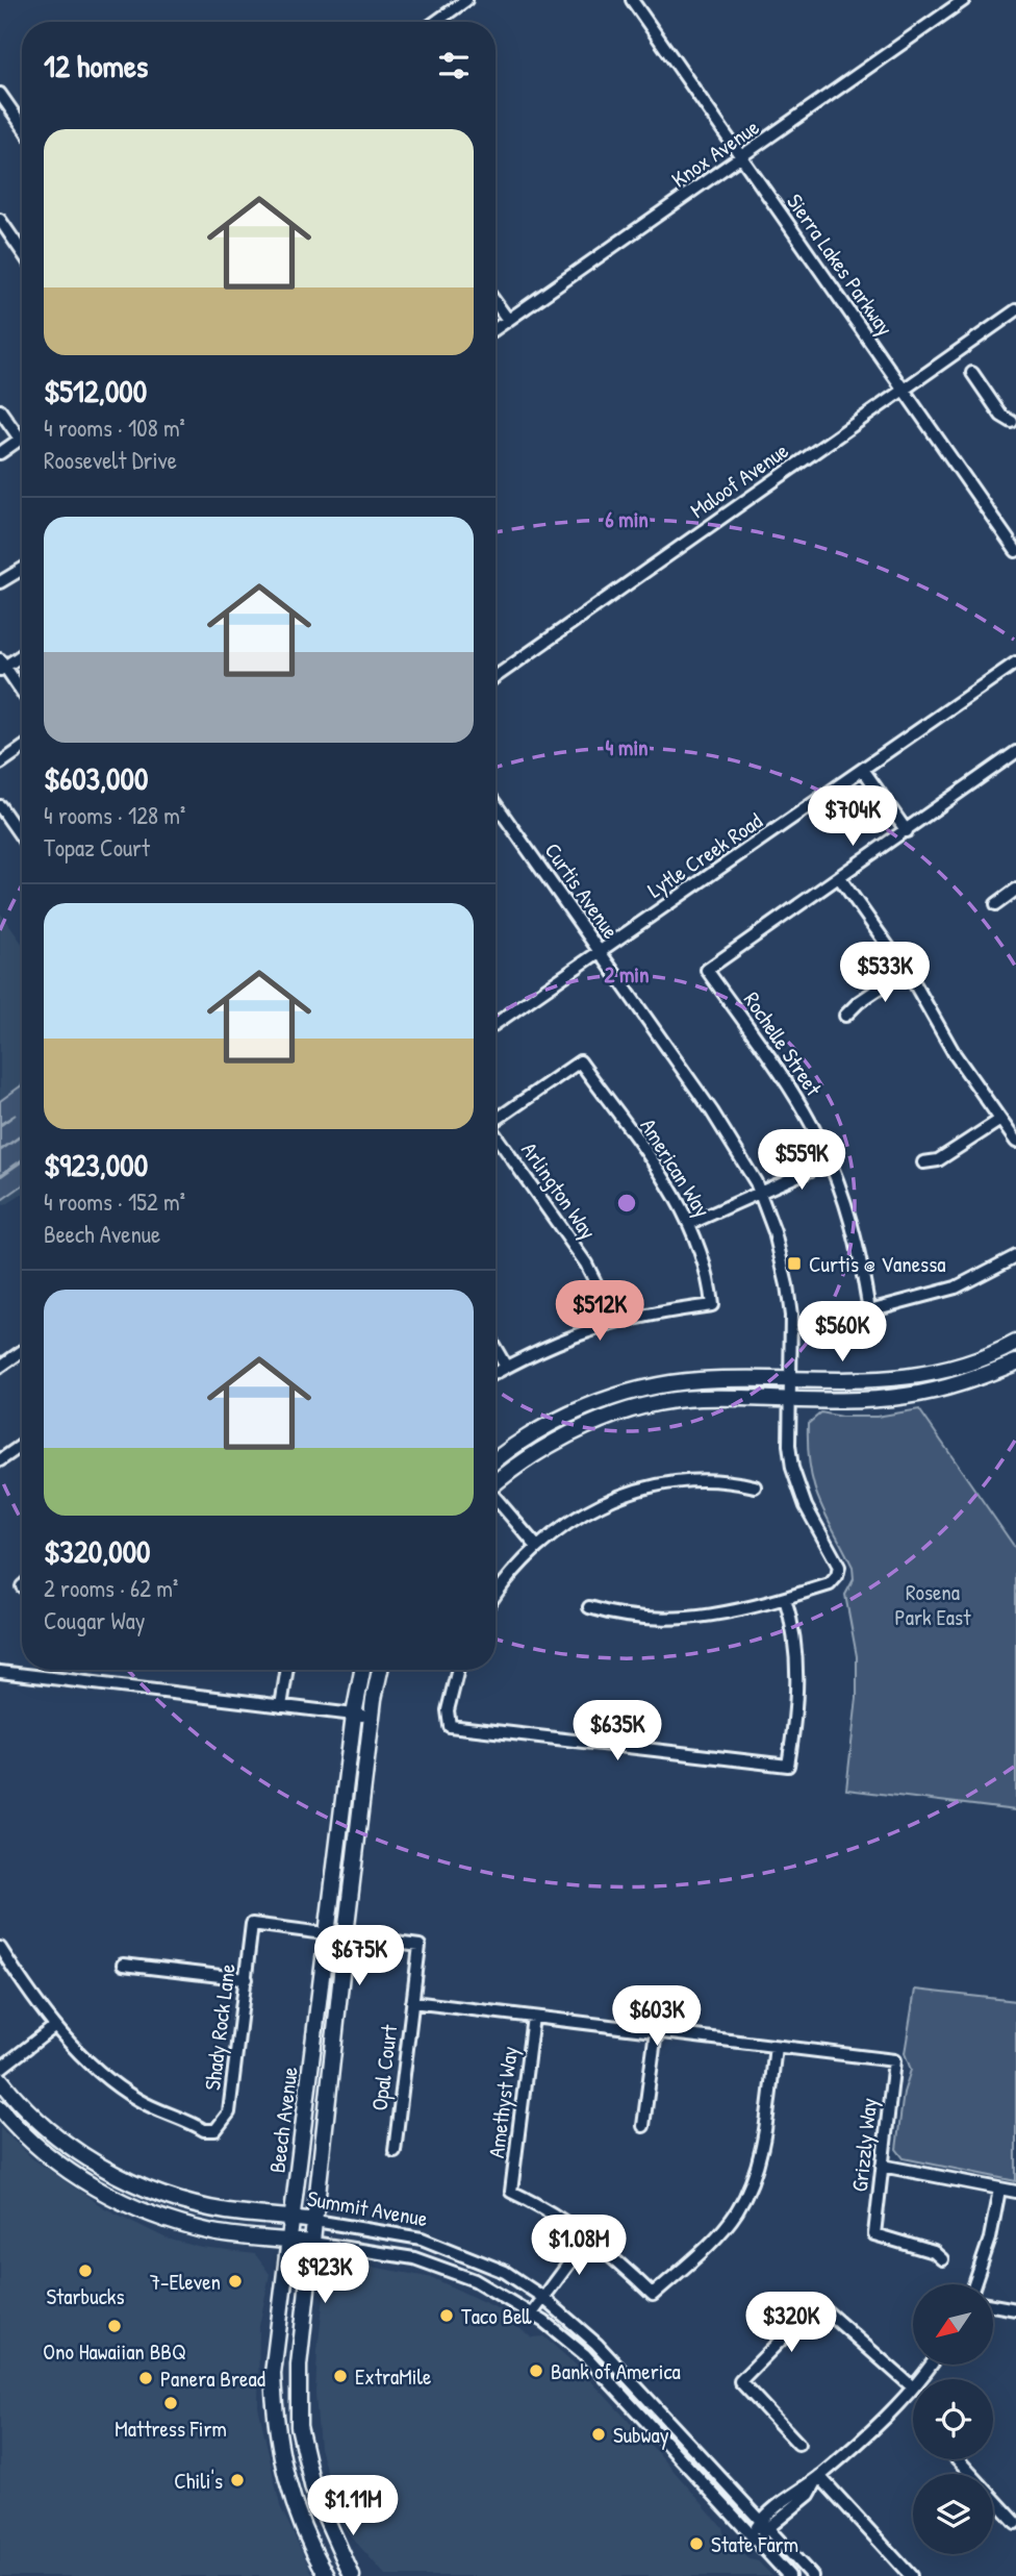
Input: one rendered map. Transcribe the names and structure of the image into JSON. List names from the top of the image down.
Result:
{
  "streets": {
    "main road": ["Beech Avenue", "Summit Avenue"],
    "street": [
      "Knox Avenue",
      "Sierra Lakes Parkway",
      "Maloof Avenue",
      "Lytle Creek Road",
      "Curtis Avenue",
      "Rochelle Street",
      "American Way",
      "Arlington Way",
      "Shady Rock Lane",
      "Opal Court",
      "Amethyst Way",
      "Grizzly Way"
    ]
  },
  "crossings": [
    ["Knox Avenue", "Sierra Lakes Parkway"],
    ["Sierra Lakes Parkway", "Maloof Avenue"],
    ["Lytle Creek Road", "Curtis Avenue"],
    ["American Way", "Arlington Way"],
    ["Shady Rock Lane", "Beech Avenue"],
    ["Opal Court", "Beech Avenue"],
    ["Beech Avenue", "Summit Avenue"]
  ],
  "parks": ["Rosena Park East"],
  "places": {
    "transit": ["Curtis @ Vanessa"],
    "other": [
      "Starbucks",
      "7-Eleven",
      "Taco Bell",
      "Ono Hawaiian BBQ",
      "Bank of America",
      "ExtraMile",
      "Panera Bread",
      "Mattress Firm",
      "Subway",
      "Chili's",
      "State Farm"
    ]
  },
  "north": "bottom left",
  "page": {
    "heading": "12 homes",
    "list": [
      {
        "name": "$512,000",
        "note": "4 rooms · 108 m² · Roosevelt Drive"
      },
      {
        "name": "$603,000",
        "note": "4 rooms · 128 m² · Topaz Court"
      },
      {
        "name": "$923,000",
        "note": "4 rooms · 152 m² · Beech Avenue"
      },
      {
        "name": "$320,000",
        "note": "2 rooms · 62 m² · Cougar Way"
      }
    ],
    "price": [
      "$704K",
      "$533K",
      "$559K",
      "$512K",
      "$560K",
      "$635K",
      "$675K",
      "$603K",
      "$1.08M",
      "$923K",
      "$320K",
      "$1.11M"
    ]
  },
  "rings": ["6 min", "4 min", "2 min"]
}
